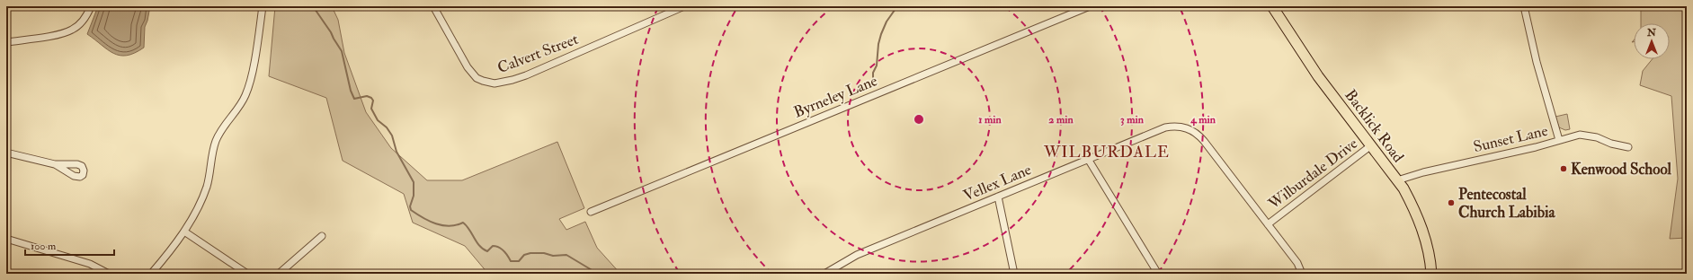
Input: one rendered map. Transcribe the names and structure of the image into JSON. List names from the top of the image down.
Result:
{
  "streets": {
    "main road": ["Backlick Road"],
    "street": [
      "Calvert Street",
      "Byrneley Lane",
      "Sunset Lane",
      "Wilburdale Drive",
      "Vellex Lane"
    ]
  },
  "crossings": [
    ["Backlick Road", "Sunset Lane"],
    ["Backlick Road", "Wilburdale Drive"],
    ["Wilburdale Drive", "Vellex Lane"]
  ],
  "districts": ["WILBURDALE"],
  "places": ["Kenwood School", "Pentecostal Church Labibia"],
  "scale_bar": "100 m",
  "north": "top",
  "rings": [
    "1 min",
    "2 min",
    "3 min",
    "4 min"
  ]
}
